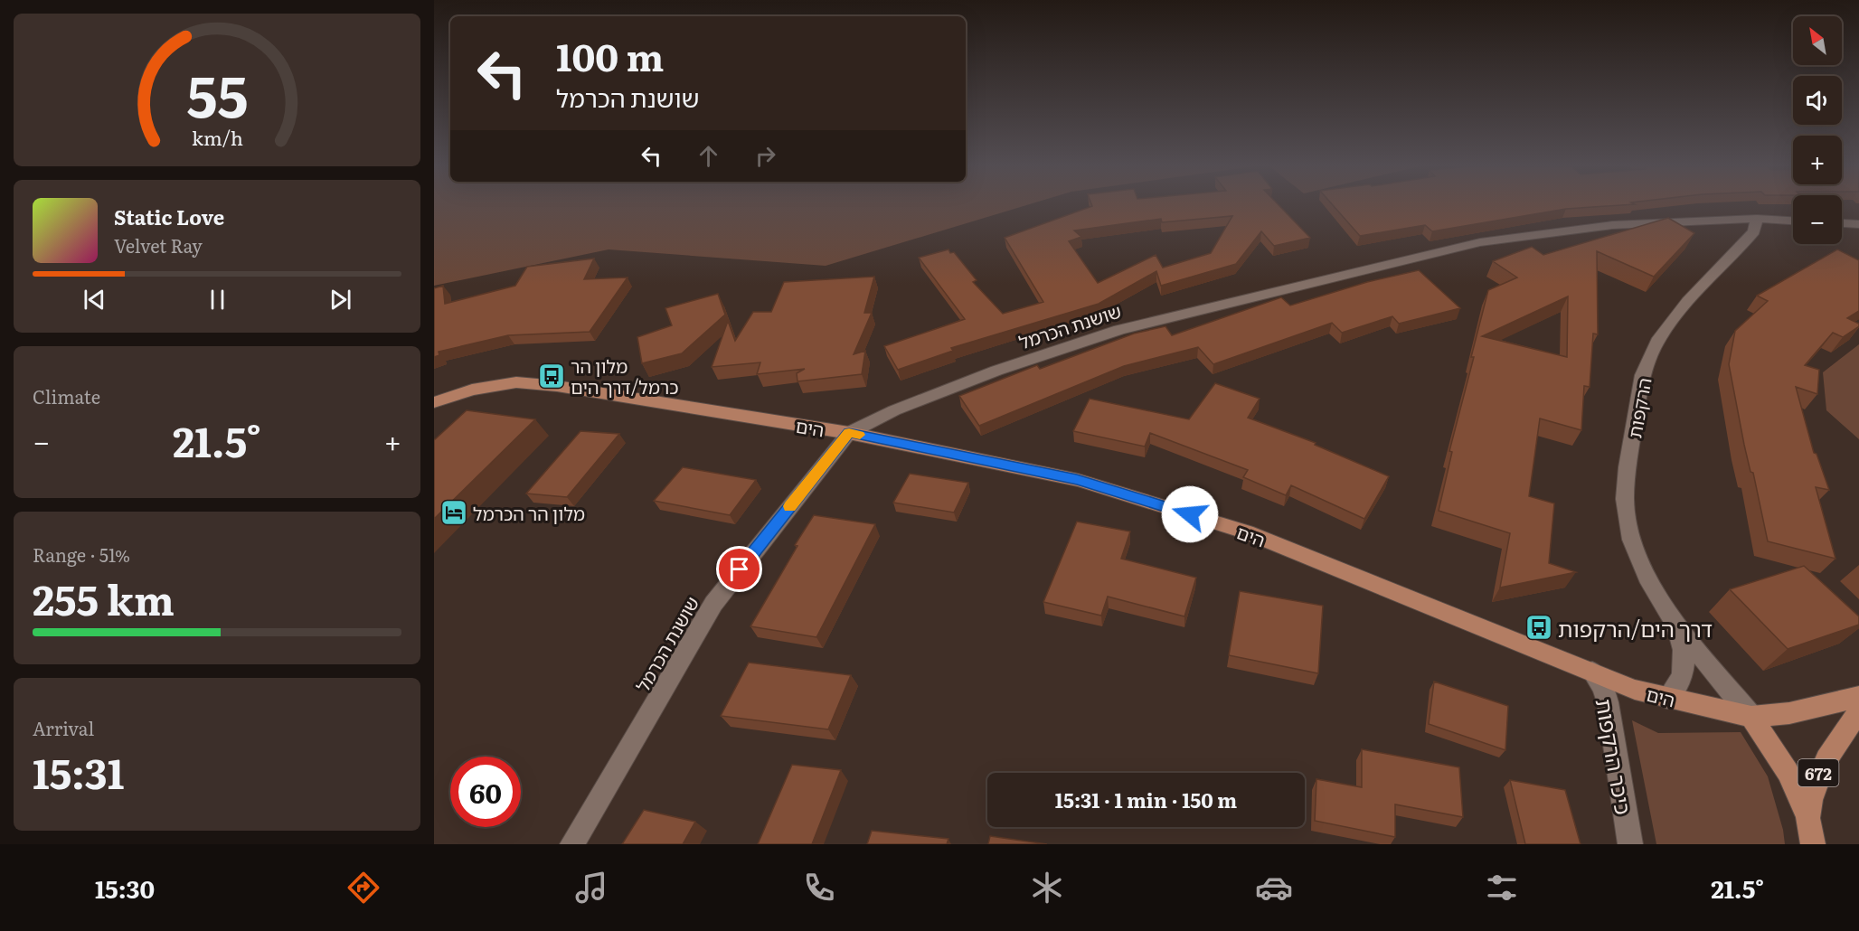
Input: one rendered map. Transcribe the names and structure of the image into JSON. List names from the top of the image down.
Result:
{
  "streets": {
    "main road": ["הים", "672"],
    "street": ["שושנת הכרמל", "הרקפות", "כיכר הרקפות"]
  },
  "crossings": [
    ["שושנת הכרמל", "הרקפות"],
    ["שושנת הכרמל", "הים"],
    ["הרקפות", "הים"],
    ["הים", "כיכר הרקפות"]
  ],
  "places": {
    "bus stop": ["מלון הר כרמל/דרך הים", "דרך הים/הרקפות"],
    "hotel": ["מלון הר הכרמל"]
  },
  "north": "top left",
  "page": {
    "map_buttons": ["+", "−"],
    "turn": ["100 m", "שושנת הכרמל"],
    "song": ["Static Love", "Velvet Ray"],
    "tile": [
      "Climate",
      ["Range · 51%", "255 km"],
      ["Arrival", "15:31"]
    ],
    "heat": ["−", "21.5°", "+"],
    "limit": "60",
    "trip": "15:31 · 1 min · 150 m",
    "tabs": ["15:30", "21.5°"],
    "gauge": ["55", "km/h"]
  }
}
